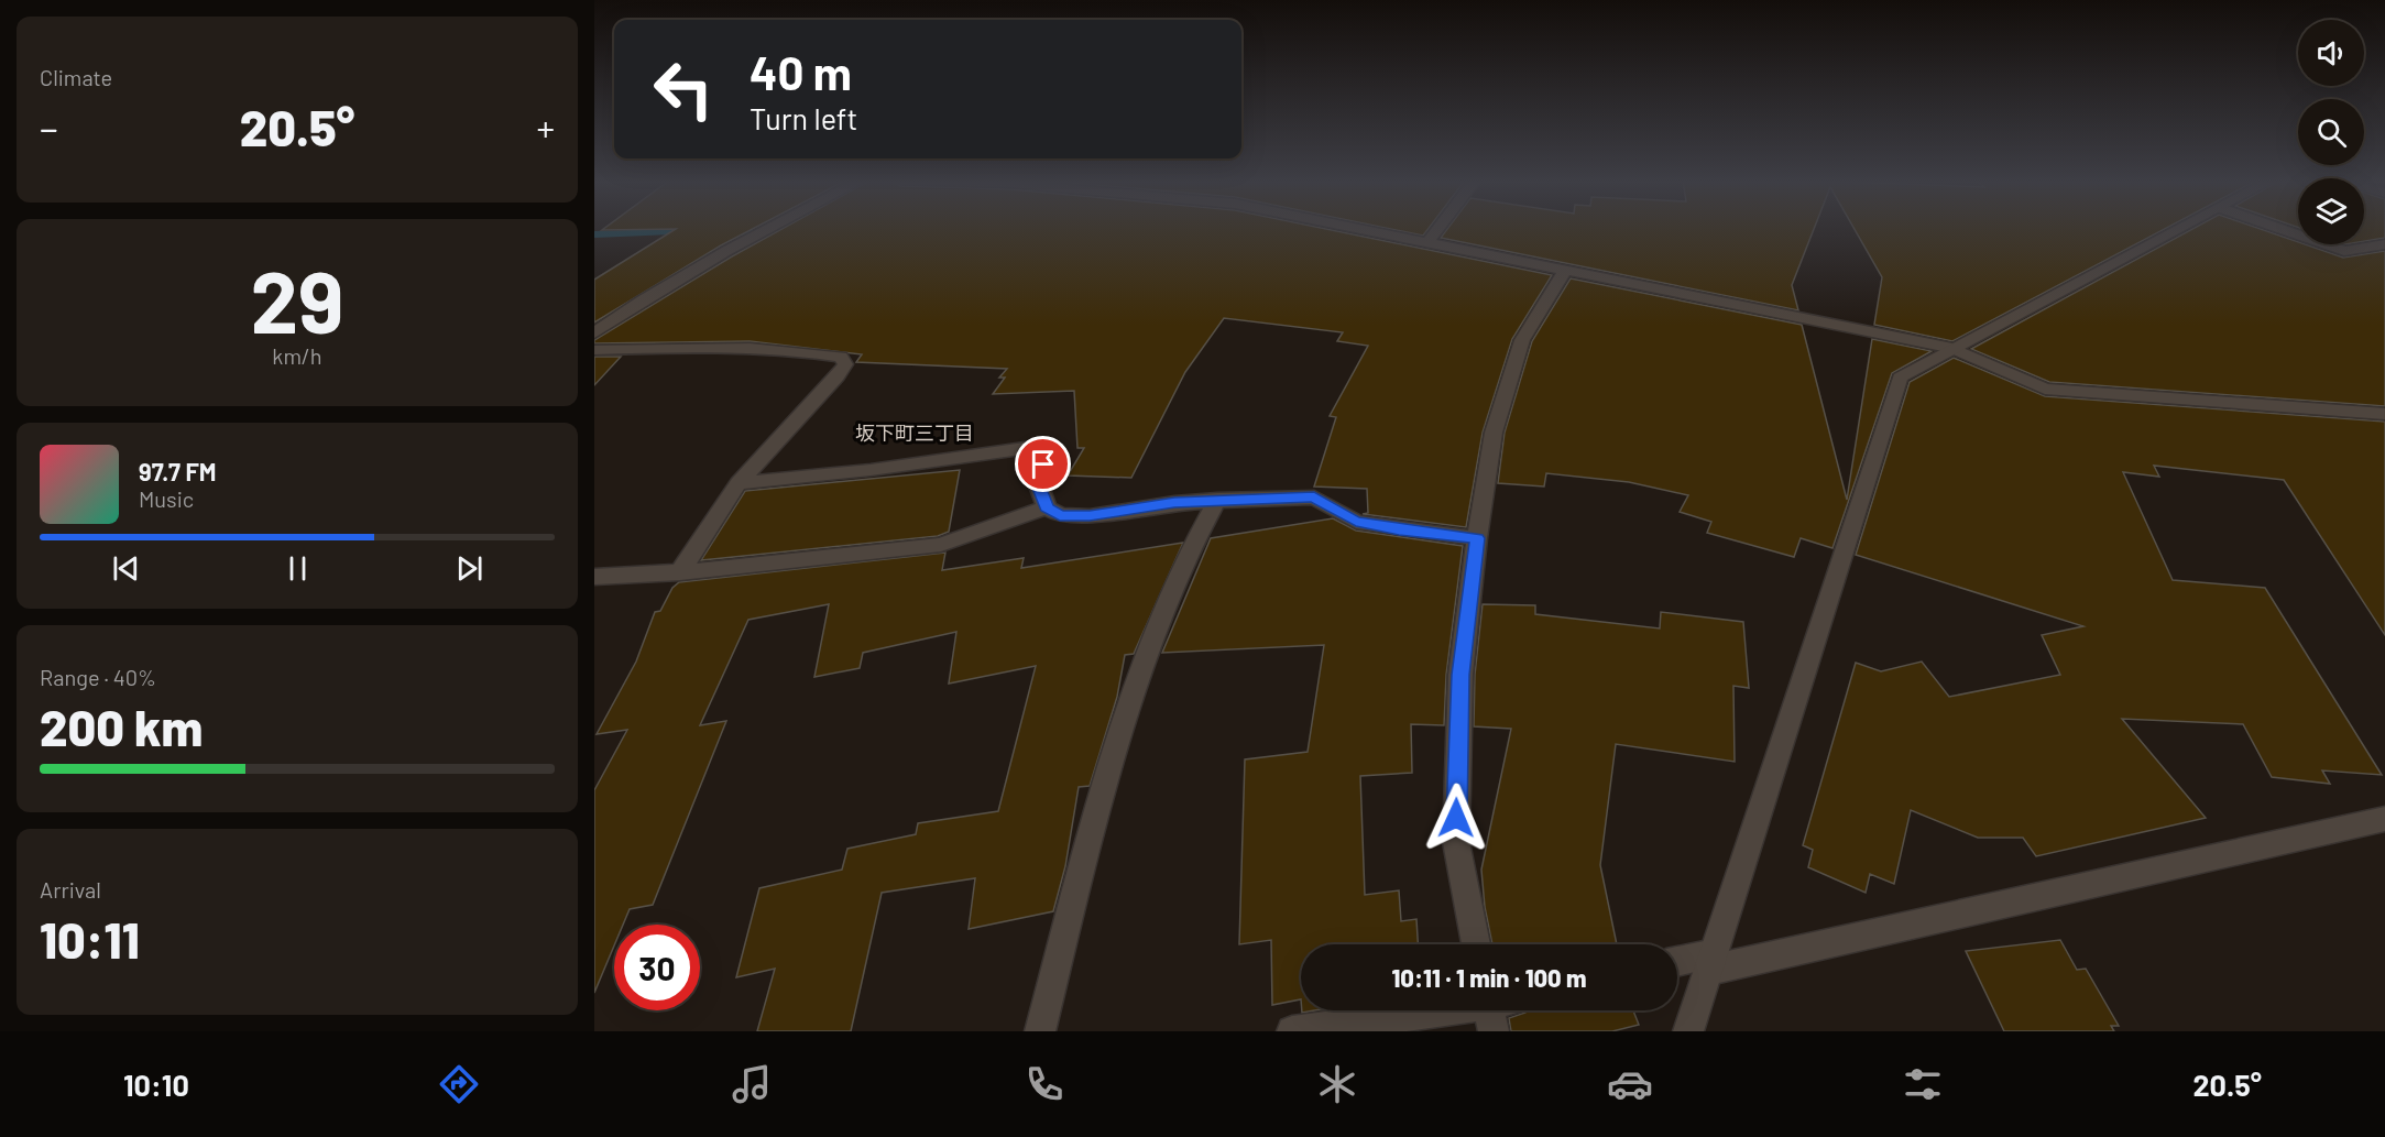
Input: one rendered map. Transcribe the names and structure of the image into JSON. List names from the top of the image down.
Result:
{
  "districts": ["坂下町三丁目"],
  "page": {
    "tile": [
      "Climate",
      ["29", "km/h"],
      ["Range · 40%", "200 km"],
      ["Arrival", "10:11"]
    ],
    "turn": ["40 m", "Turn left"],
    "heat": ["−", "20.5°", "+"],
    "song": ["97.7 FM", "Music"],
    "limit": "30",
    "trip": "10:11 · 1 min · 100 m",
    "tabs": ["10:10", "20.5°"]
  }
}
